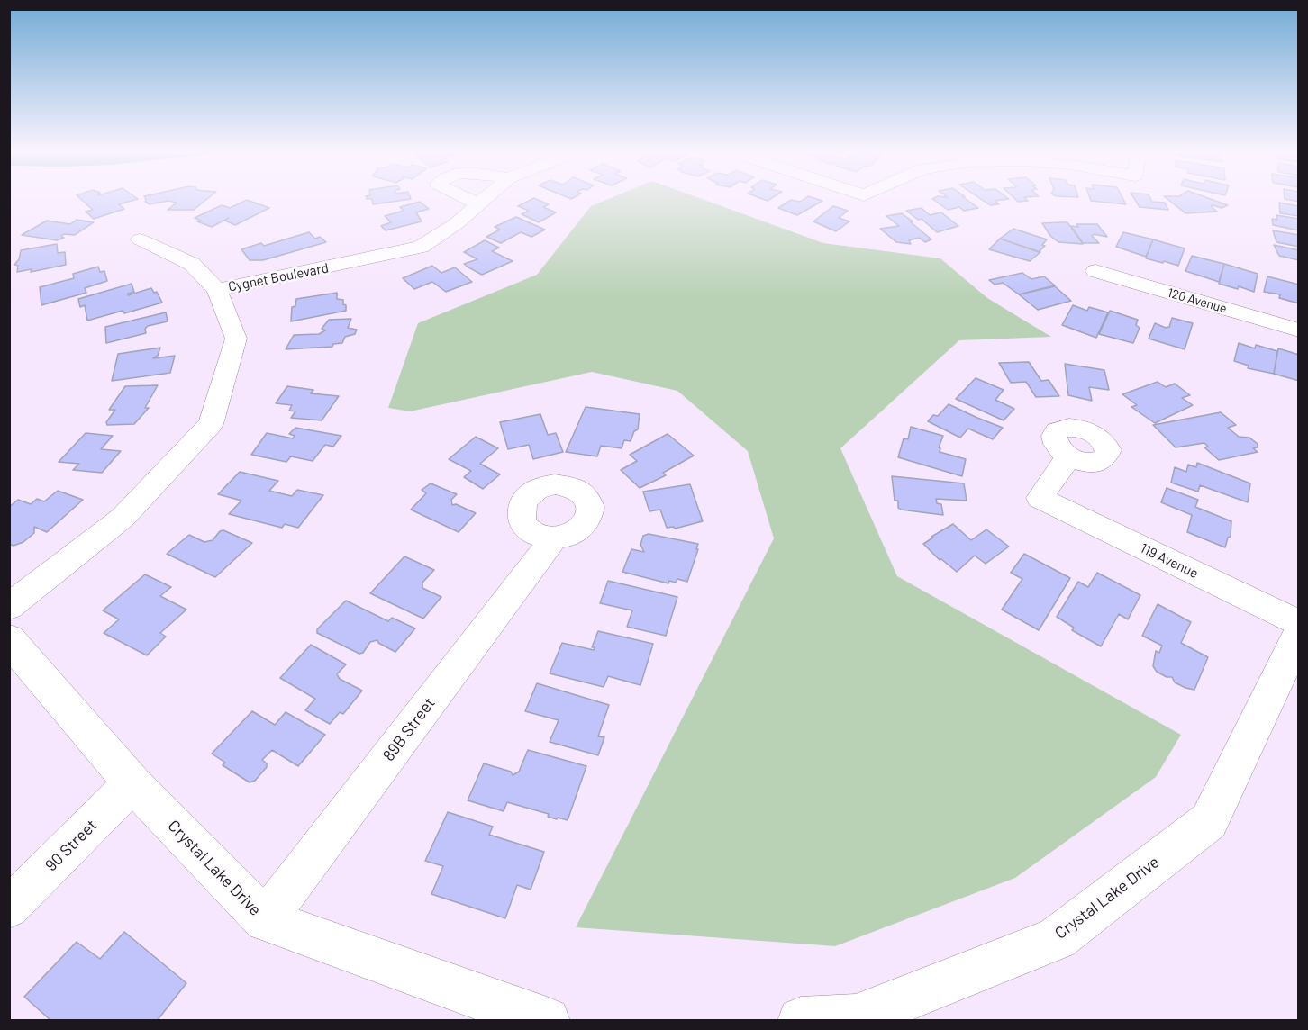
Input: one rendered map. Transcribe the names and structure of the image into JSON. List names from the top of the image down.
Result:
{
  "streets": {
    "street": [
      "Cygnet Boulevard",
      "120 Avenue",
      "119 Avenue",
      "89B Street",
      "90 Street",
      "Crystal Lake Drive"
    ]
  },
  "crossings": [
    ["89B Street", "Crystal Lake Drive"],
    ["90 Street", "Crystal Lake Drive"]
  ]
}
